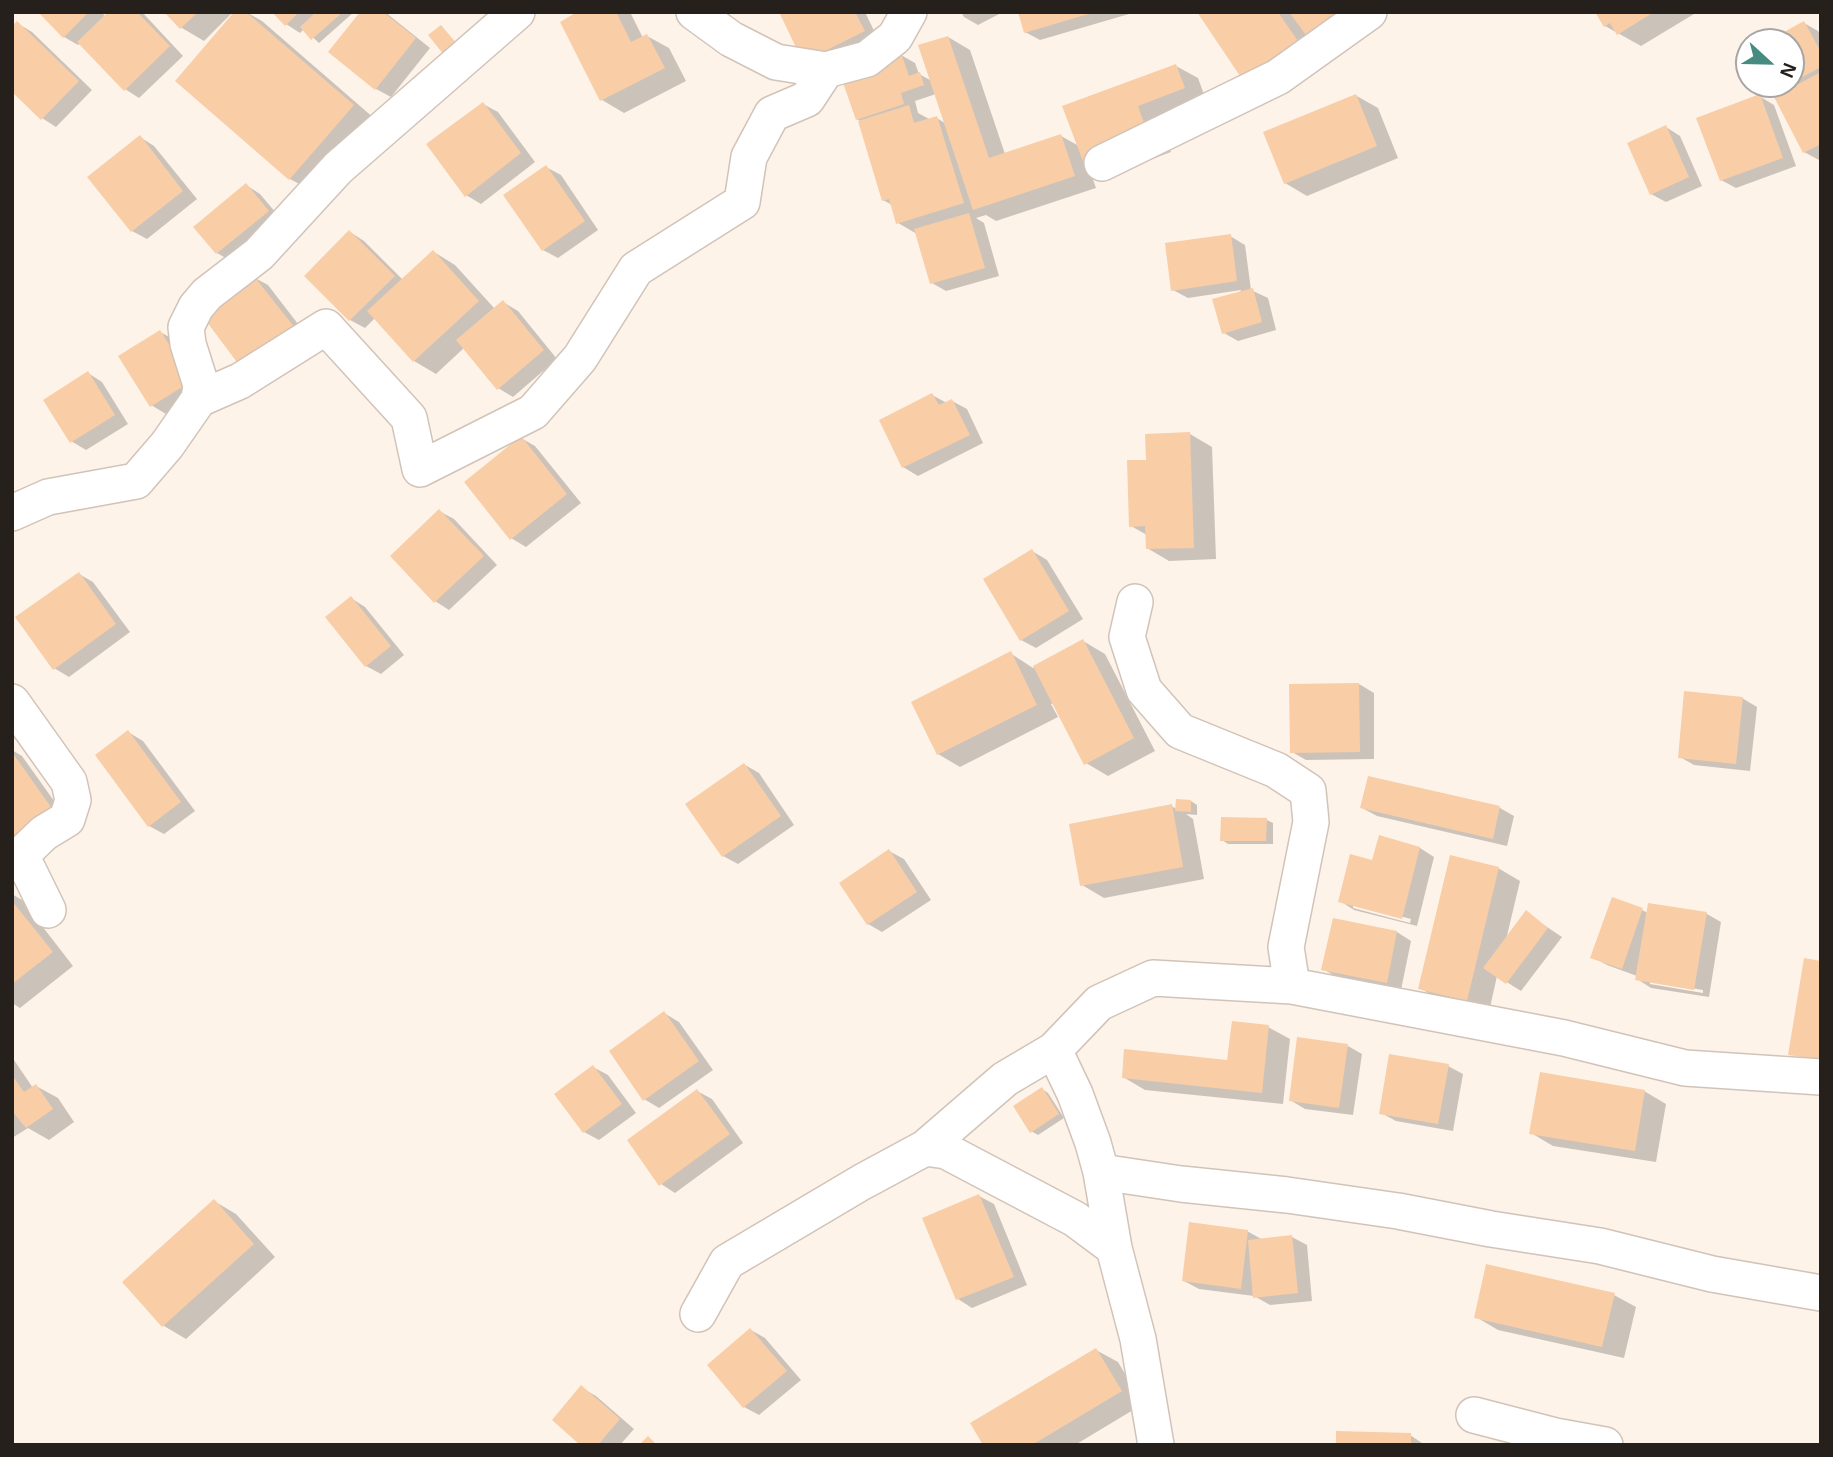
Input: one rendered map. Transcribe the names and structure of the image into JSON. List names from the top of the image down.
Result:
{
  "north": "right"
}
